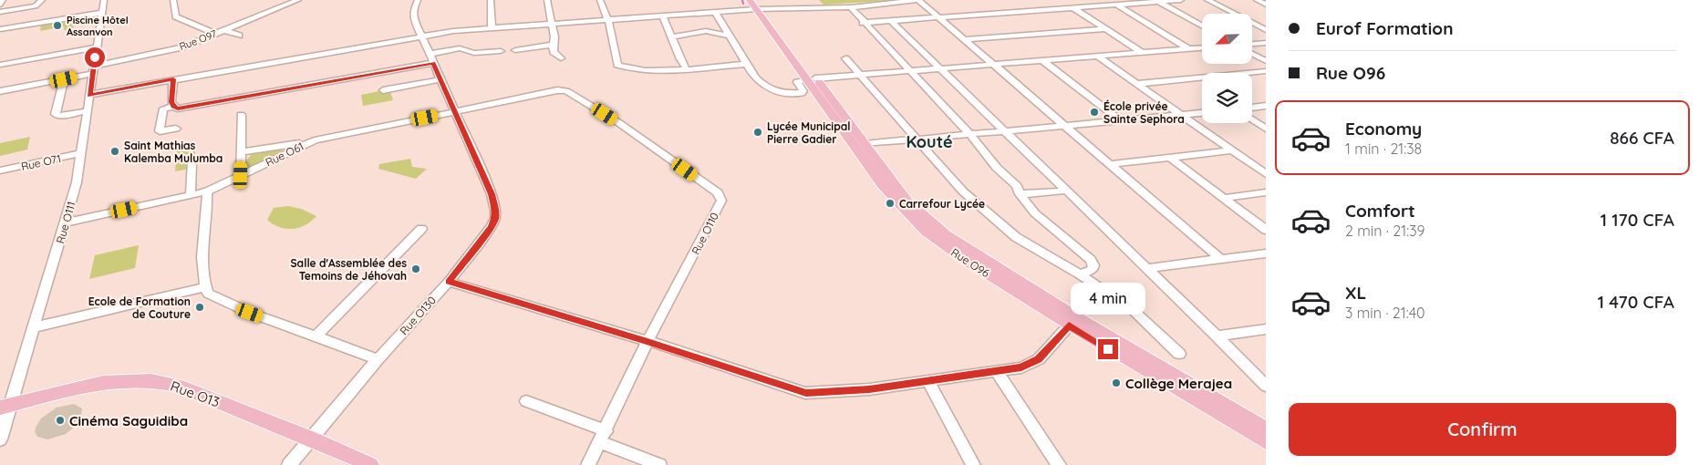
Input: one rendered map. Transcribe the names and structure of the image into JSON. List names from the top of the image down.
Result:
{
  "streets": {
    "main road": ["Rue O96", "Rue O13"],
    "street": [
      "Rue O97",
      "Rue O61",
      "Rue O71",
      "Rue O111",
      "Rue O110",
      "Rue O130"
    ]
  },
  "crossings": [
    ["Rue O97", "Rue O111"],
    ["Rue O61", "Rue O111"],
    ["Rue O61", "Rue O110"],
    ["Rue O61", "Rue O130"],
    ["Rue O71", "Rue O111"],
    ["Rue O111", "Rue O13"],
    ["Rue O110", "Rue O130"],
    ["Rue O130", "Rue O13"]
  ],
  "districts": ["Kouté"],
  "places": [
    "Piscine Hôtel Assanvon",
    "École privée Sainte Sephora",
    "Lycée Municipal Pierre Gadier",
    "Saint Mathias Kalemba Mulumba",
    "Carrefour Lycée",
    "Salle d'Assemblée des Temoins de Jéhovah",
    "Ecole de Formation de Couture",
    "Collège Merajea",
    "Cinéma Saguidiba"
  ],
  "north": "bottom left",
  "page": {
    "banner": ["Eurof Formation", "Rue O96"],
    "list": [
      {
        "name": "Economy",
        "note": "1 min · 21:38",
        "value": "866 CFA"
      },
      {
        "name": "Comfort",
        "note": "2 min · 21:39",
        "value": "1 170 CFA"
      },
      {
        "name": "XL",
        "note": "3 min · 21:40",
        "value": "1 470 CFA"
      }
    ],
    "bubble": "4 min",
    "buttons": "Confirm"
  }
}
